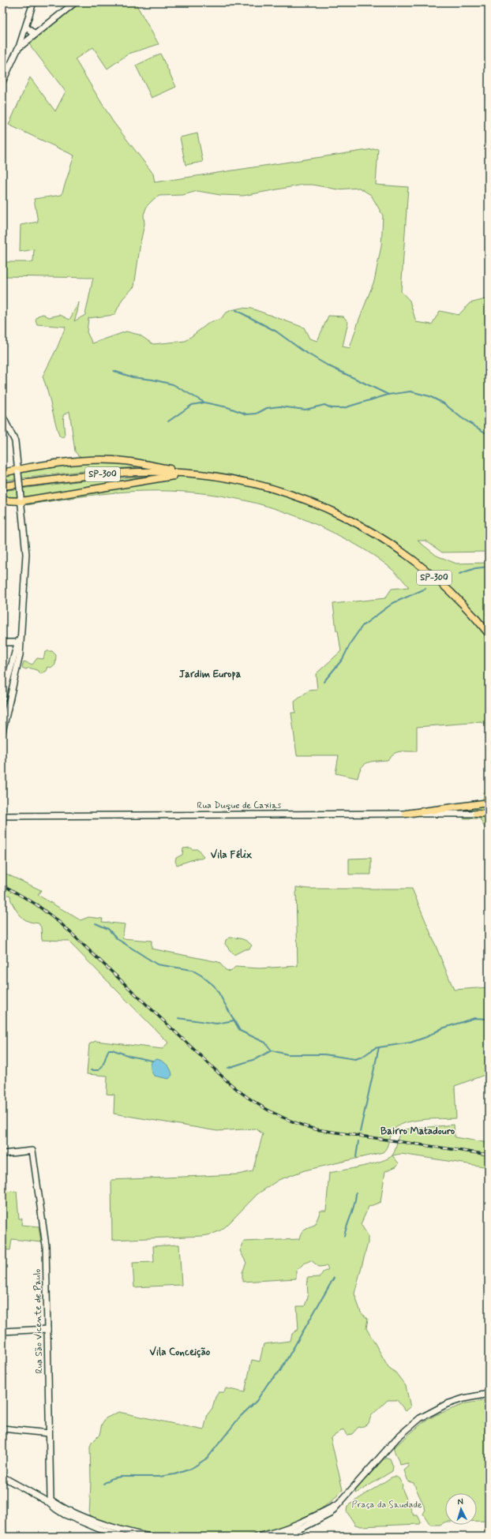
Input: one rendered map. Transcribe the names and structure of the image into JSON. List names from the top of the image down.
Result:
{
  "streets": {
    "main road": ["SP-300"],
    "street": ["Rua Duque de Caxias", "Rua São Vicente de Paulo"]
  },
  "districts": [
    "Jardim Europa",
    "Vila Félix",
    "Bairro Matadouro",
    "Vila Conceição"
  ],
  "parks": ["Praça da Saudade"],
  "north": "top"
}
